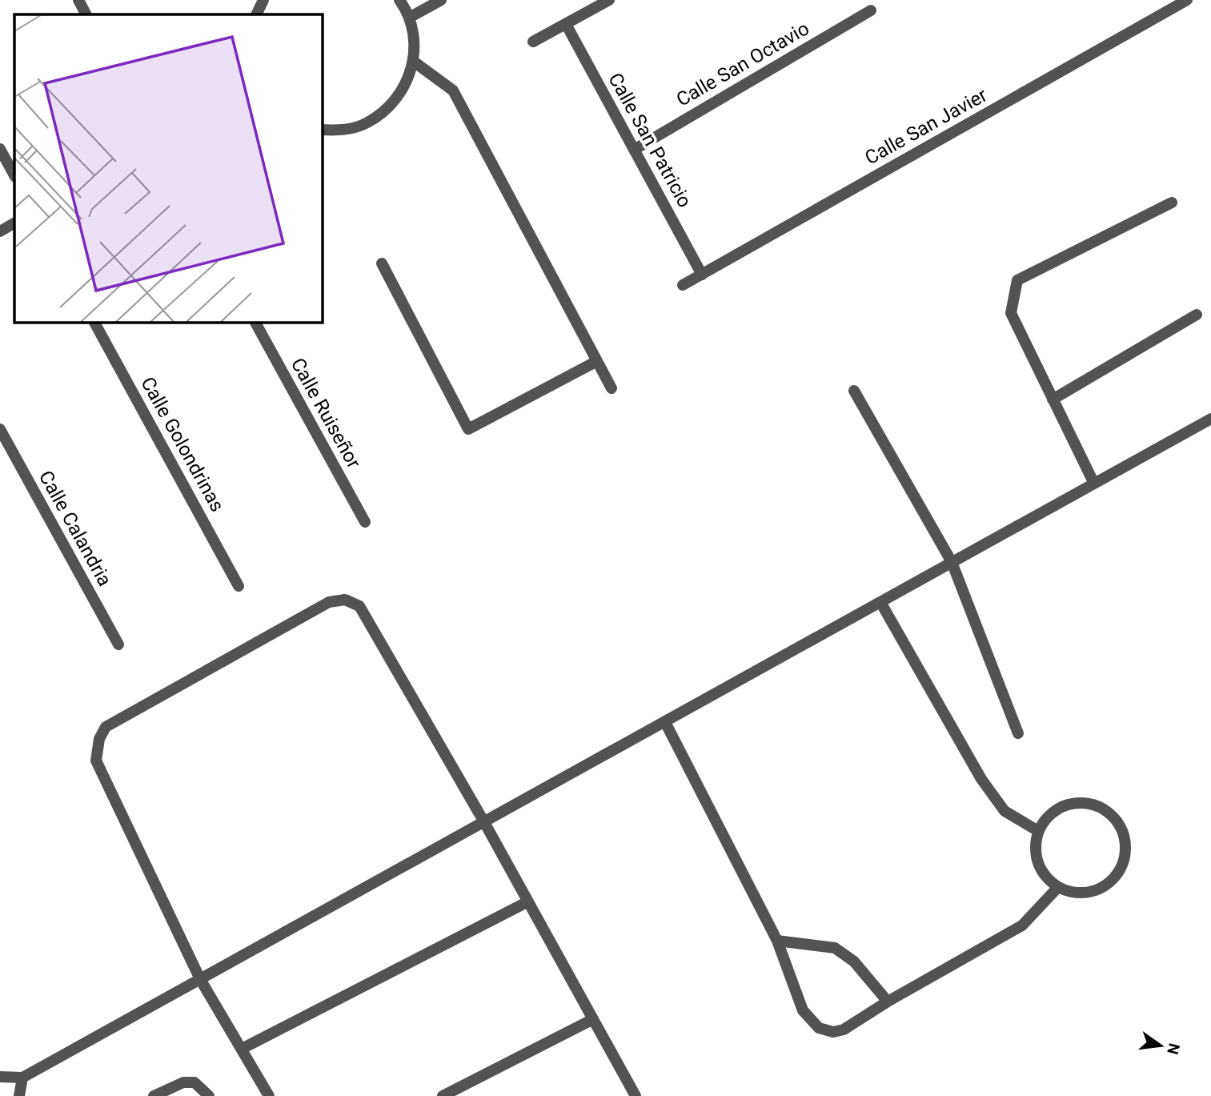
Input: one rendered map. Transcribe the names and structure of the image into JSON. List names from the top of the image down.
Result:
{
  "streets": {
    "street": [
      "Calle San Octavio",
      "Calle San Javier",
      "Calle San Patricio",
      "Calle Ruiseñor",
      "Calle Golondrinas",
      "Calle Calandria"
    ]
  },
  "crossings": [
    ["Calle San Octavio", "Calle San Patricio"],
    ["Calle San Javier", "Calle San Patricio"]
  ],
  "north": "right"
}
